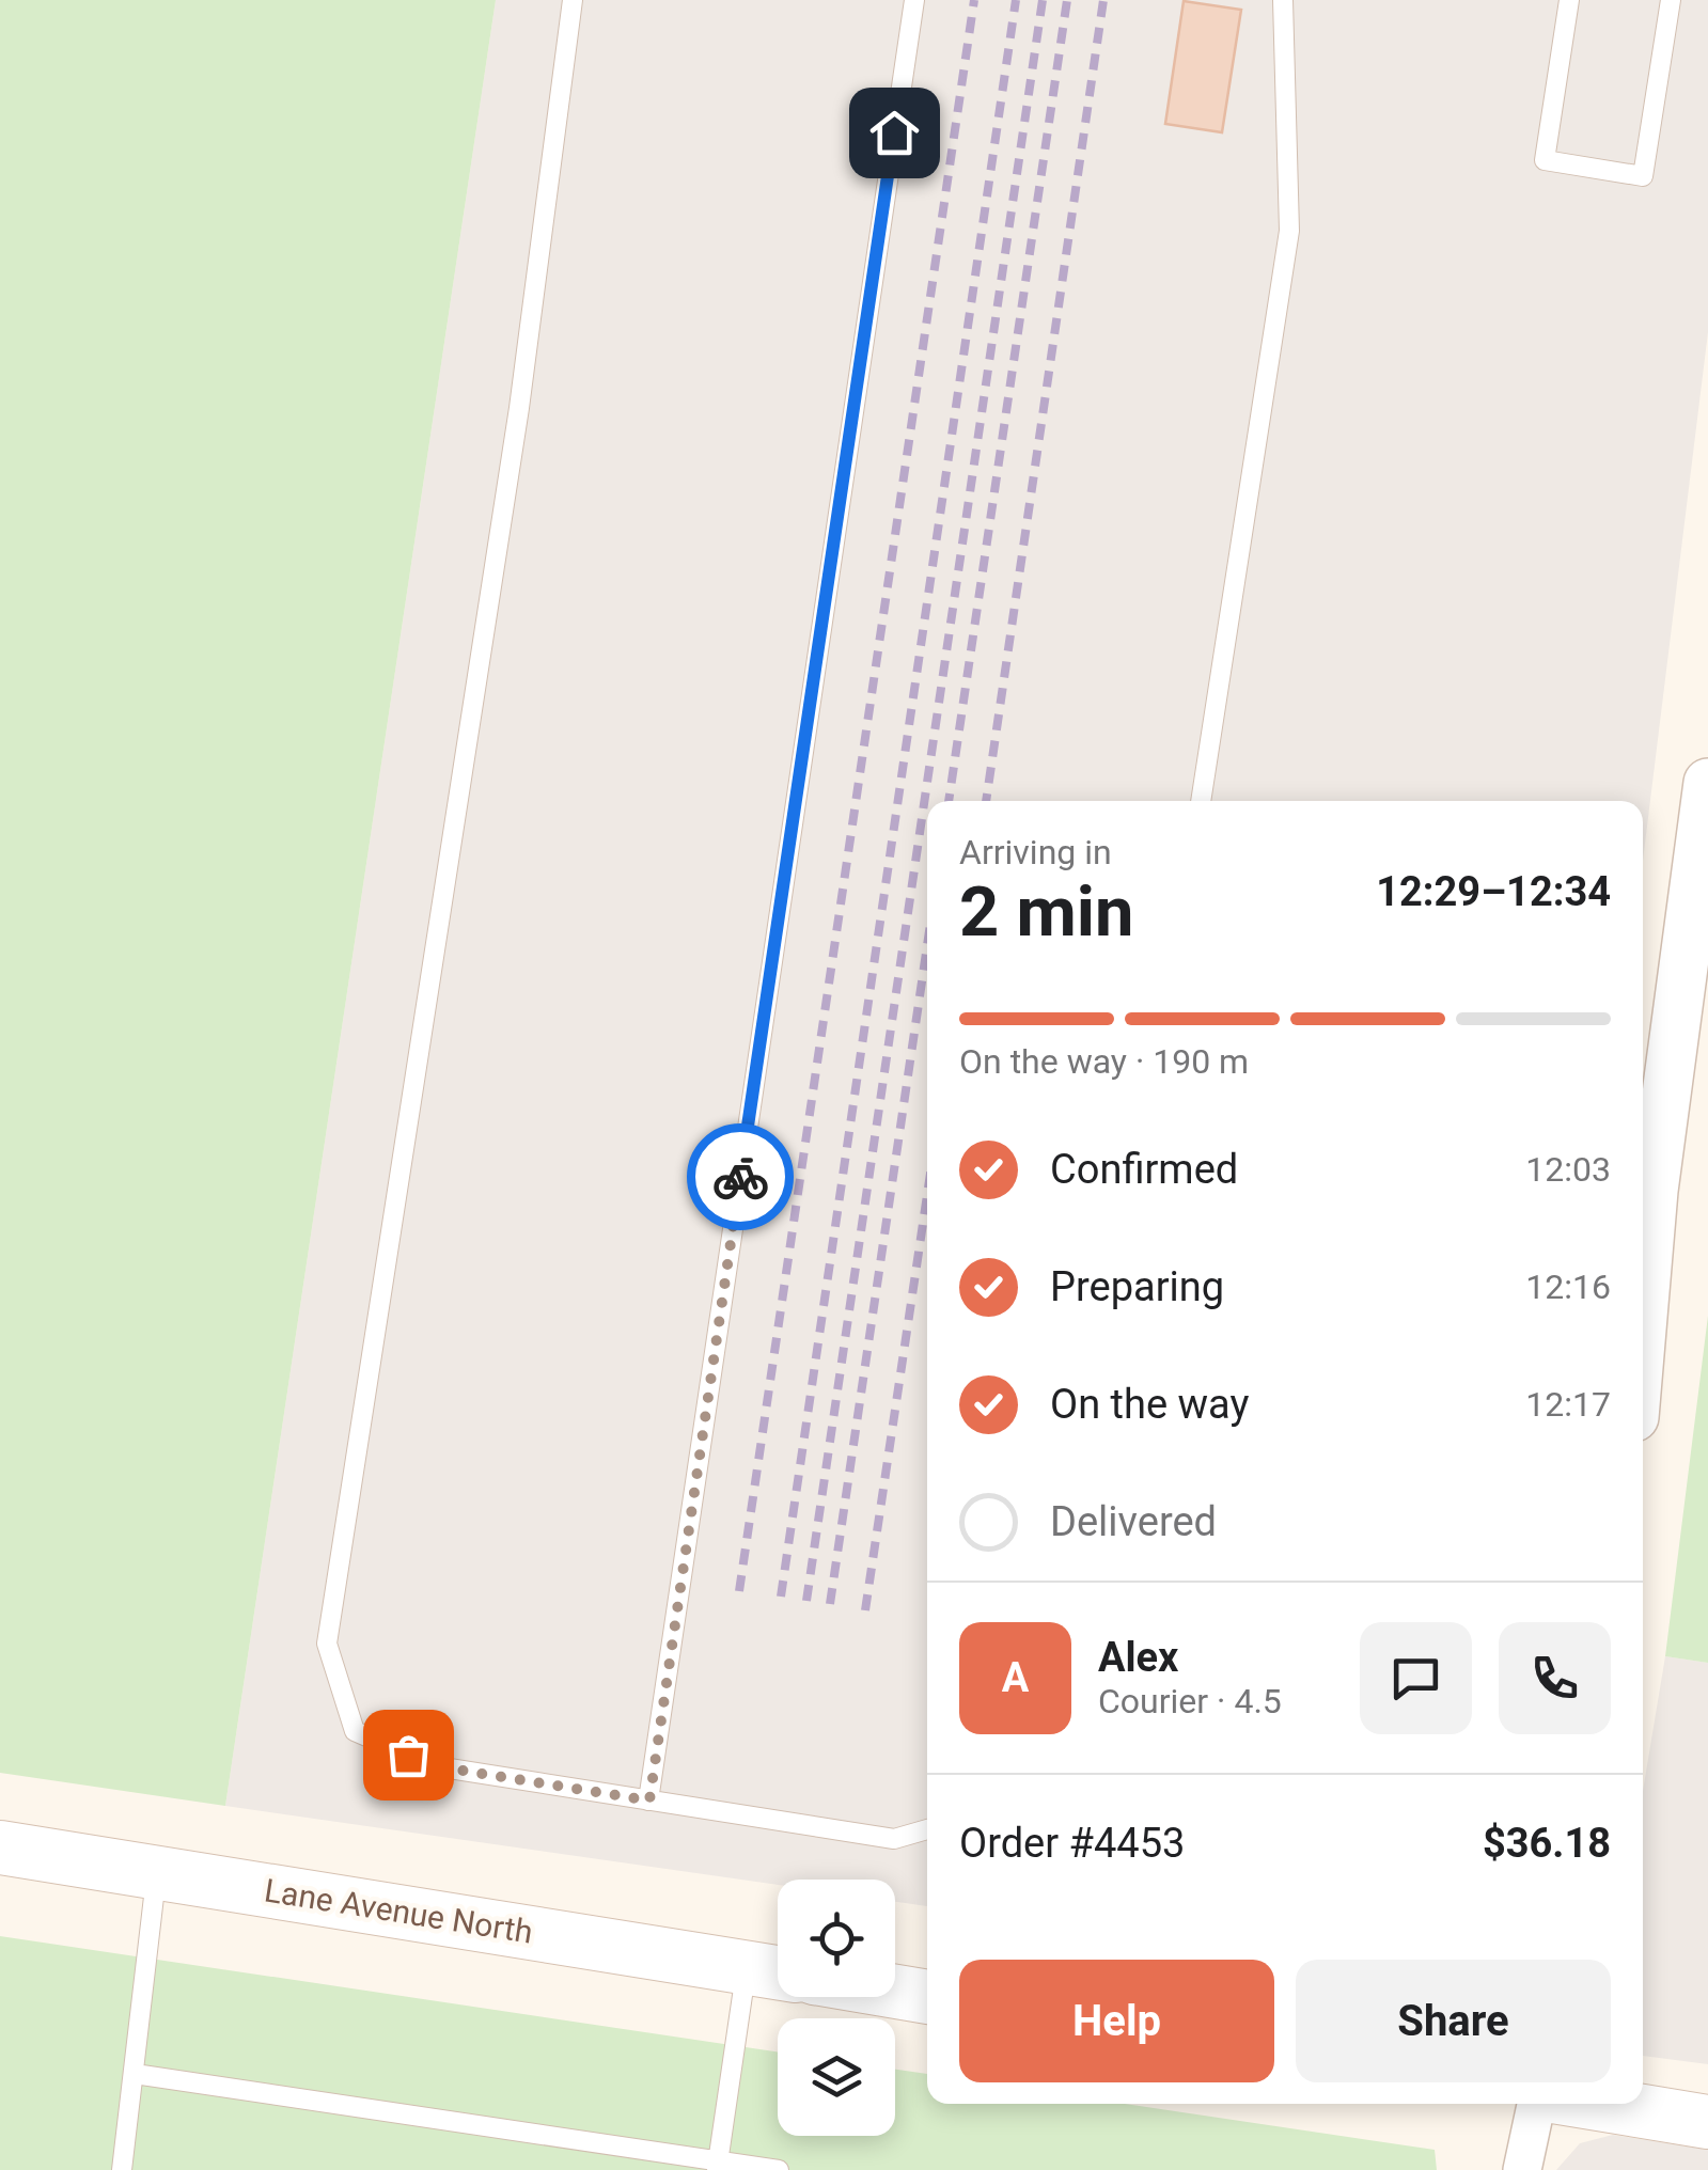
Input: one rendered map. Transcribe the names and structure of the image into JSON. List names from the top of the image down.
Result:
{
  "streets": {
    "main road": ["Lane Avenue North"]
  },
  "page": {
    "heading": ["2 min", "Arriving in", "12:29–12:34"],
    "panel": [
      "Alex",
      "Courier · 4.5",
      "Order #4453",
      "$36.18"
    ],
    "bar": "On the way · 190 m",
    "list": [
      ["Confirmed", "12:03"],
      ["Preparing", "12:16"],
      ["On the way", "12:17"],
      "Delivered"
    ],
    "round": "A",
    "buttons": ["Help", "Share"]
  }
}
